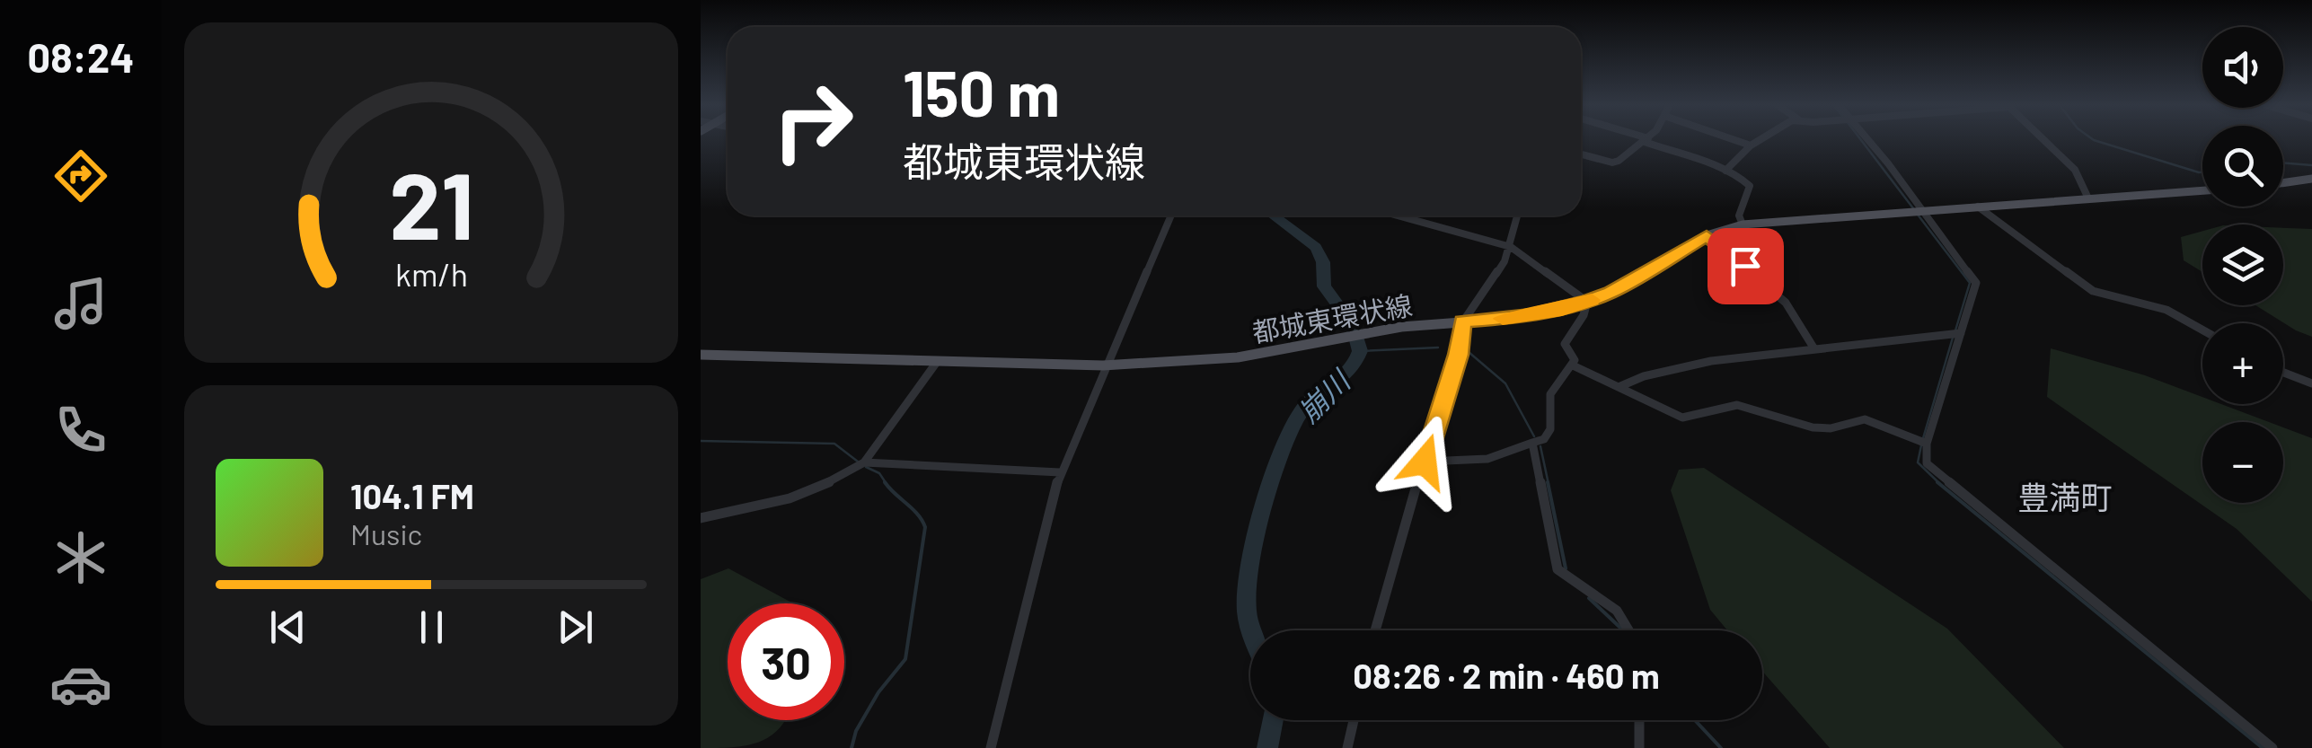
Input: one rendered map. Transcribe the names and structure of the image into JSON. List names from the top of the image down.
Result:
{
  "streets": {
    "main road": ["都城東環状線"]
  },
  "districts": ["豊満町"],
  "water": ["崩川"],
  "page": {
    "tabs": "08:24",
    "map_buttons": ["+", "−"],
    "turn": ["150 m", "都城東環状線"],
    "song": ["104.1 FM", "Music"],
    "limit": "30",
    "trip": "08:26 · 2 min · 460 m",
    "gauge": ["21", "km/h"]
  }
}
